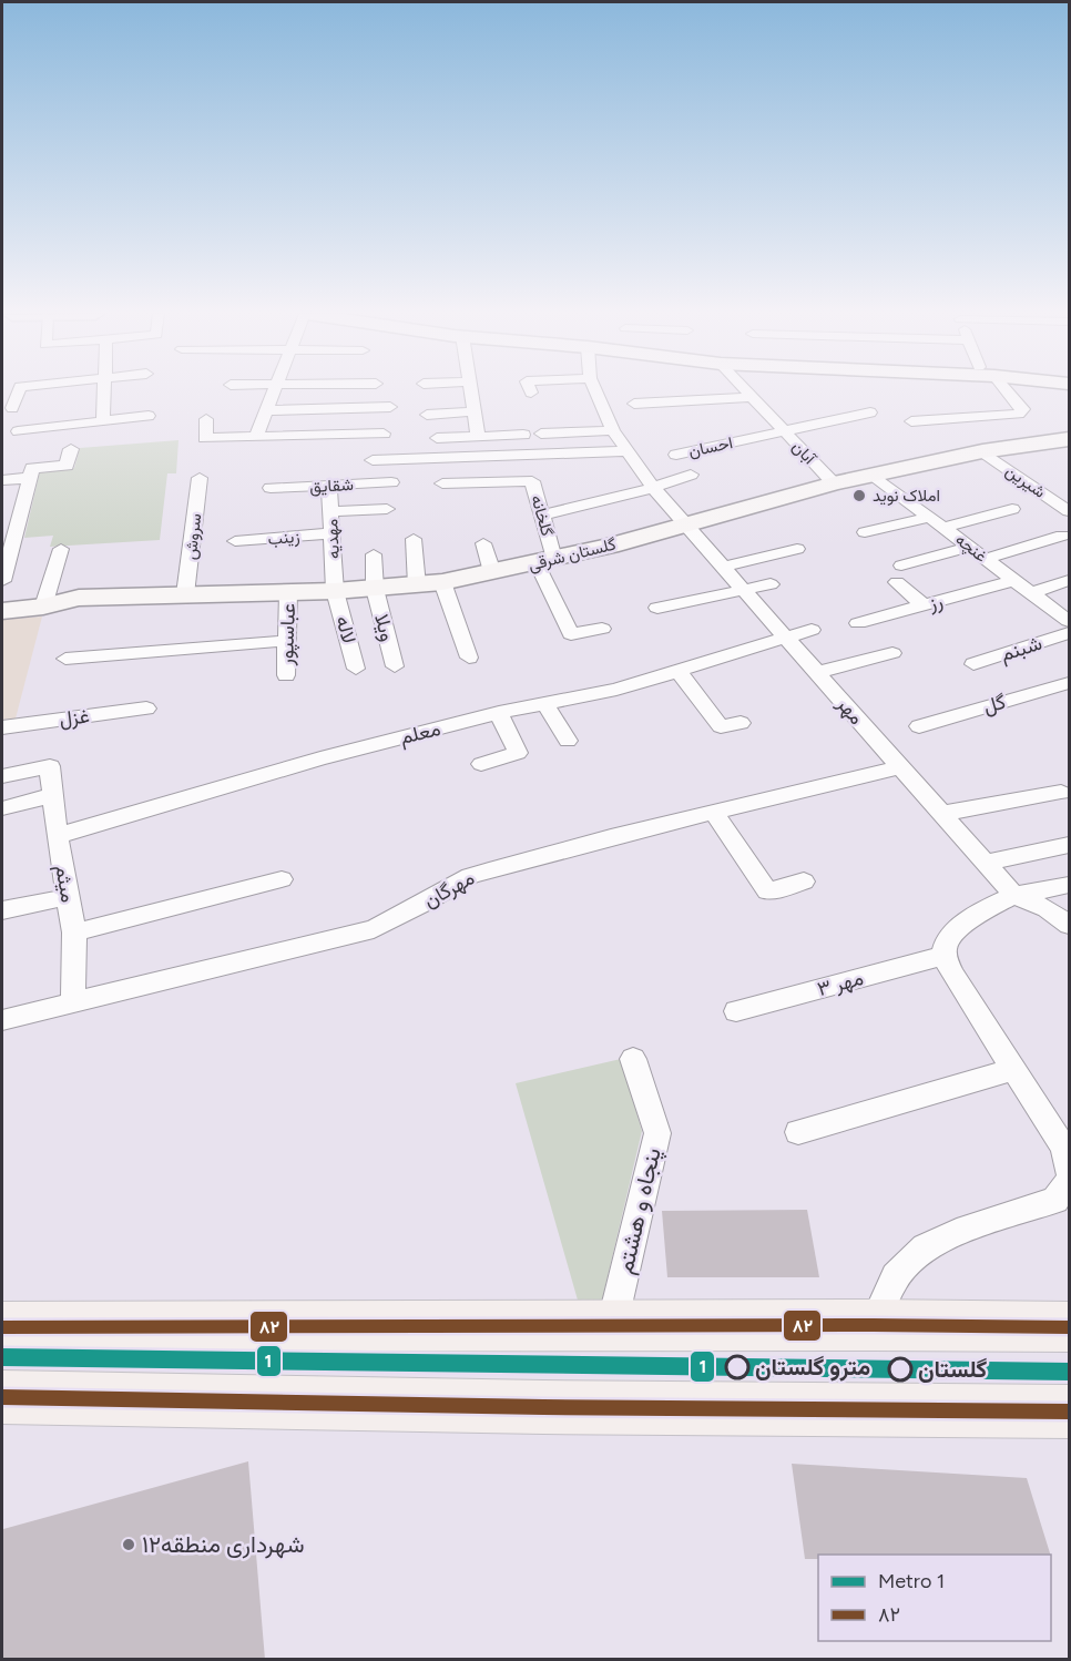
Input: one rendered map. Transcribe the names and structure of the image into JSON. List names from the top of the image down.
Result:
{
  "streets": {
    "street": [
      "احسان",
      "آبان",
      "شیرین",
      "شقایق",
      "گلخانه",
      "سروش",
      "زینب",
      "مهدیه",
      "غنچه",
      "گلستان شرقی",
      "رز",
      "ویلا",
      "لاله",
      "عباسپور",
      "شبنم",
      "گل",
      "مهر",
      "غزل",
      "معلم",
      "میثم",
      "مهرگان",
      "مهر ۳",
      "پنجاه و هشتم"
    ]
  },
  "crossings": [
    ["احسان", "آبان"],
    ["آبان", "گلستان شرقی"],
    ["شیرین", "گلستان شرقی"],
    ["شقایق", "مهدیه"],
    ["گلخانه", "گلستان شرقی"],
    ["سروش", "گلستان شرقی"],
    ["زینب", "مهدیه"],
    ["مهدیه", "گلستان شرقی"],
    ["مهدیه", "لاله"],
    ["غنچه", "گلستان شرقی"],
    ["غنچه", "رز"],
    ["گلستان شرقی", "ویلا"],
    ["گلستان شرقی", "لاله"],
    ["گلستان شرقی", "عباسپور"],
    ["گلستان شرقی", "مهر"],
    ["مهر", "معلم"],
    ["مهر", "مهرگان"],
    ["معلم", "میثم"],
    ["میثم", "مهرگان"]
  ],
  "places": [
    "املاک نوید",
    "مترو گلستان",
    "گلستان",
    "شهرداری منطقه۱۲"
  ],
  "lines": ["transit line ۸۲", "metro line 1"],
  "legend": ["Metro 1", "۸۲"]
}
